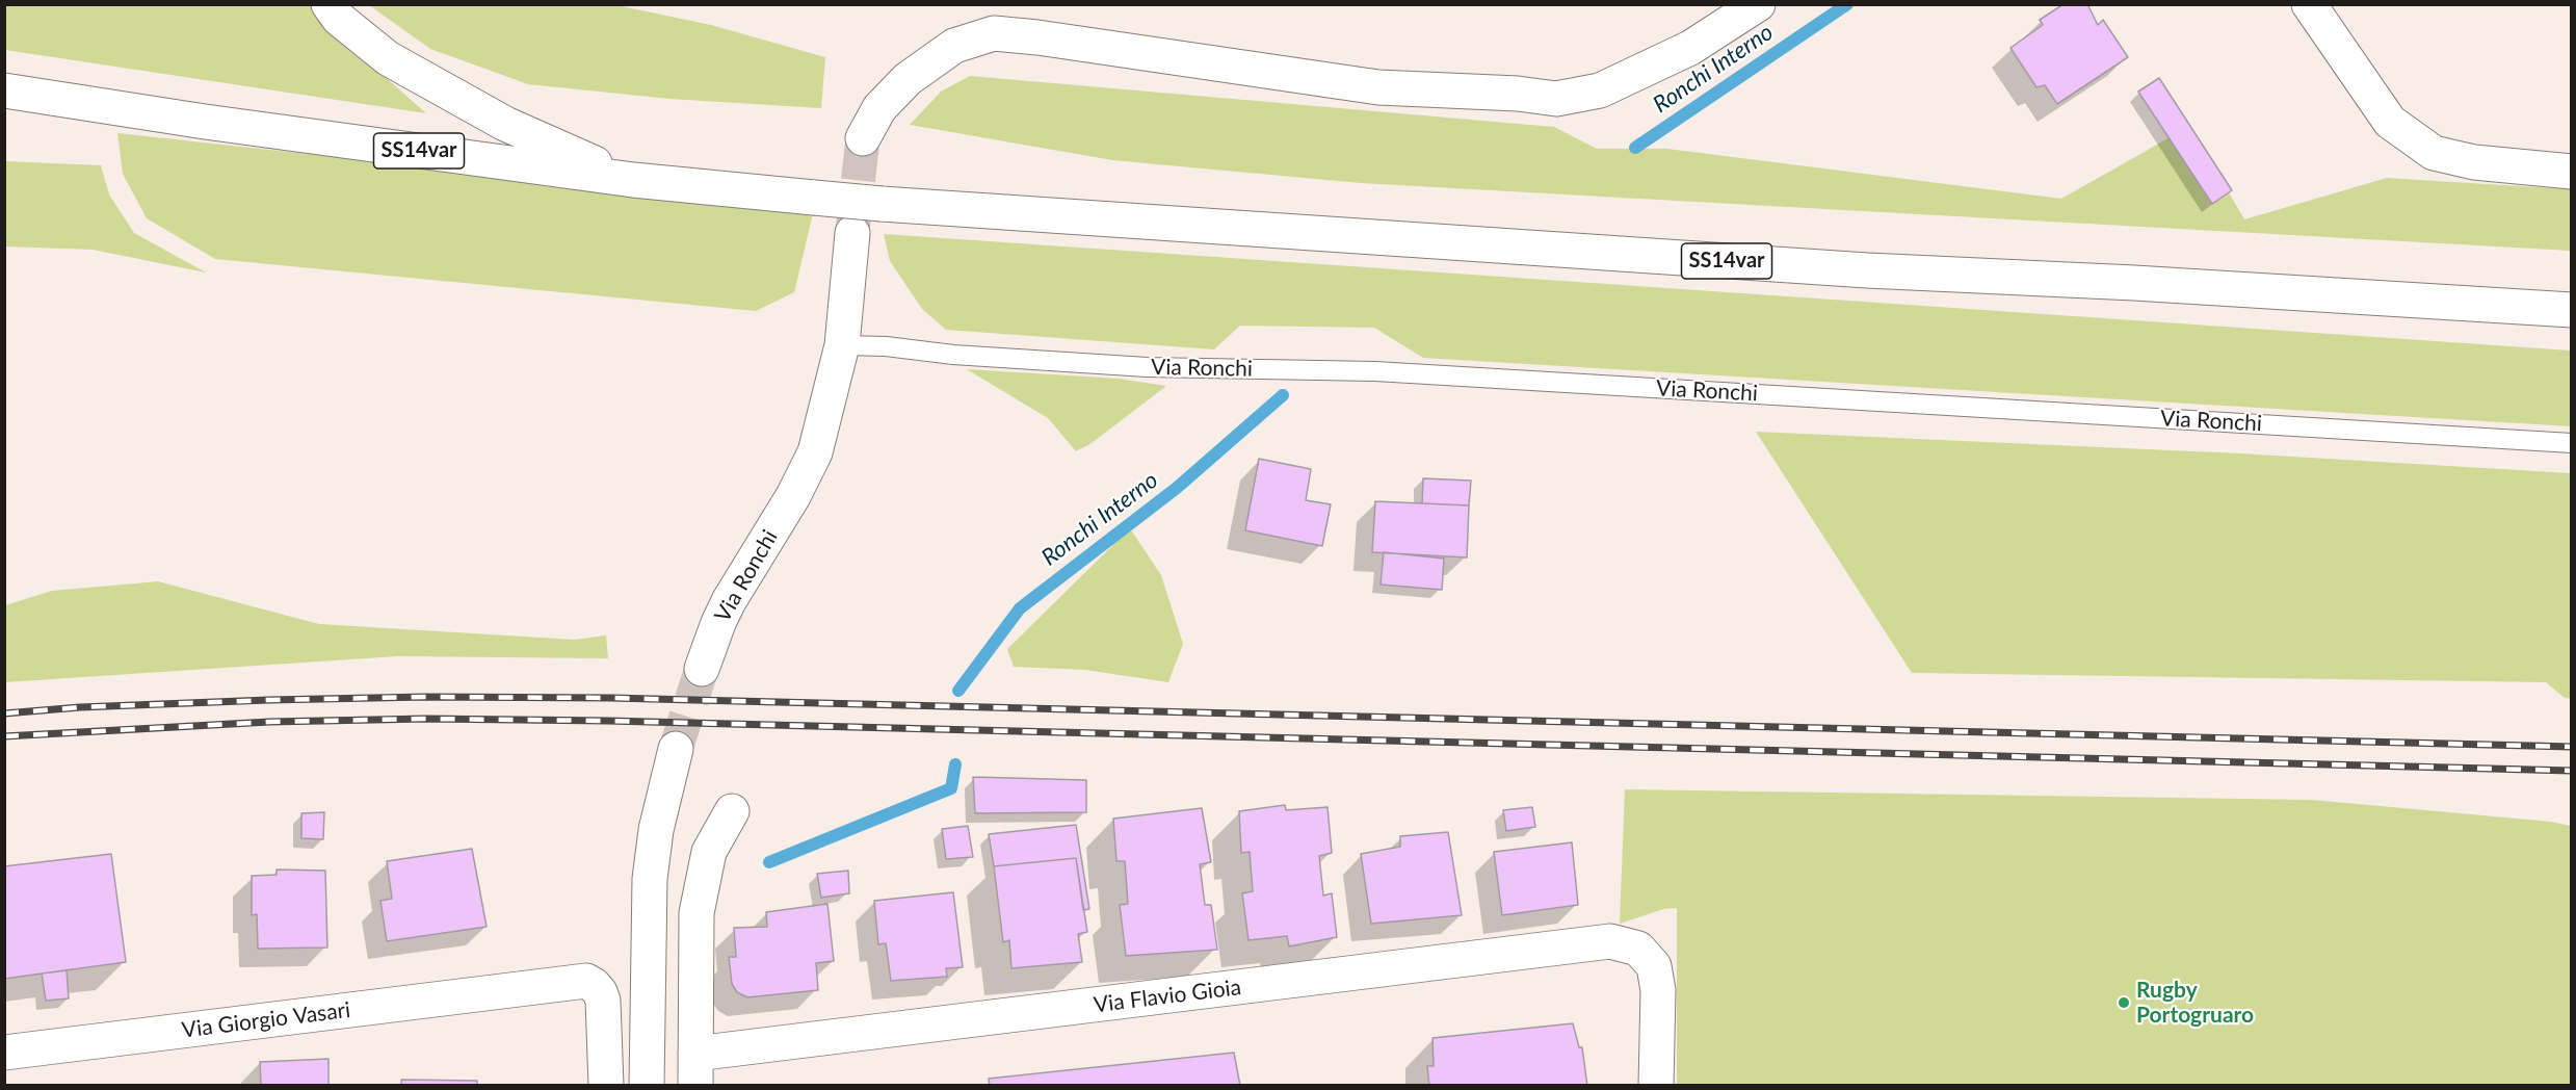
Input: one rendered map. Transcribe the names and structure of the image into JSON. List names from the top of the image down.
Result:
{
  "streets": {
    "main road": [
      "SS14var",
      "Via Ronchi",
      "Via Flavio Gioia",
      "Via Giorgio Vasari"
    ]
  },
  "water": ["Ronchi Interno"],
  "places": ["Rugby Portogruaro"]
}
